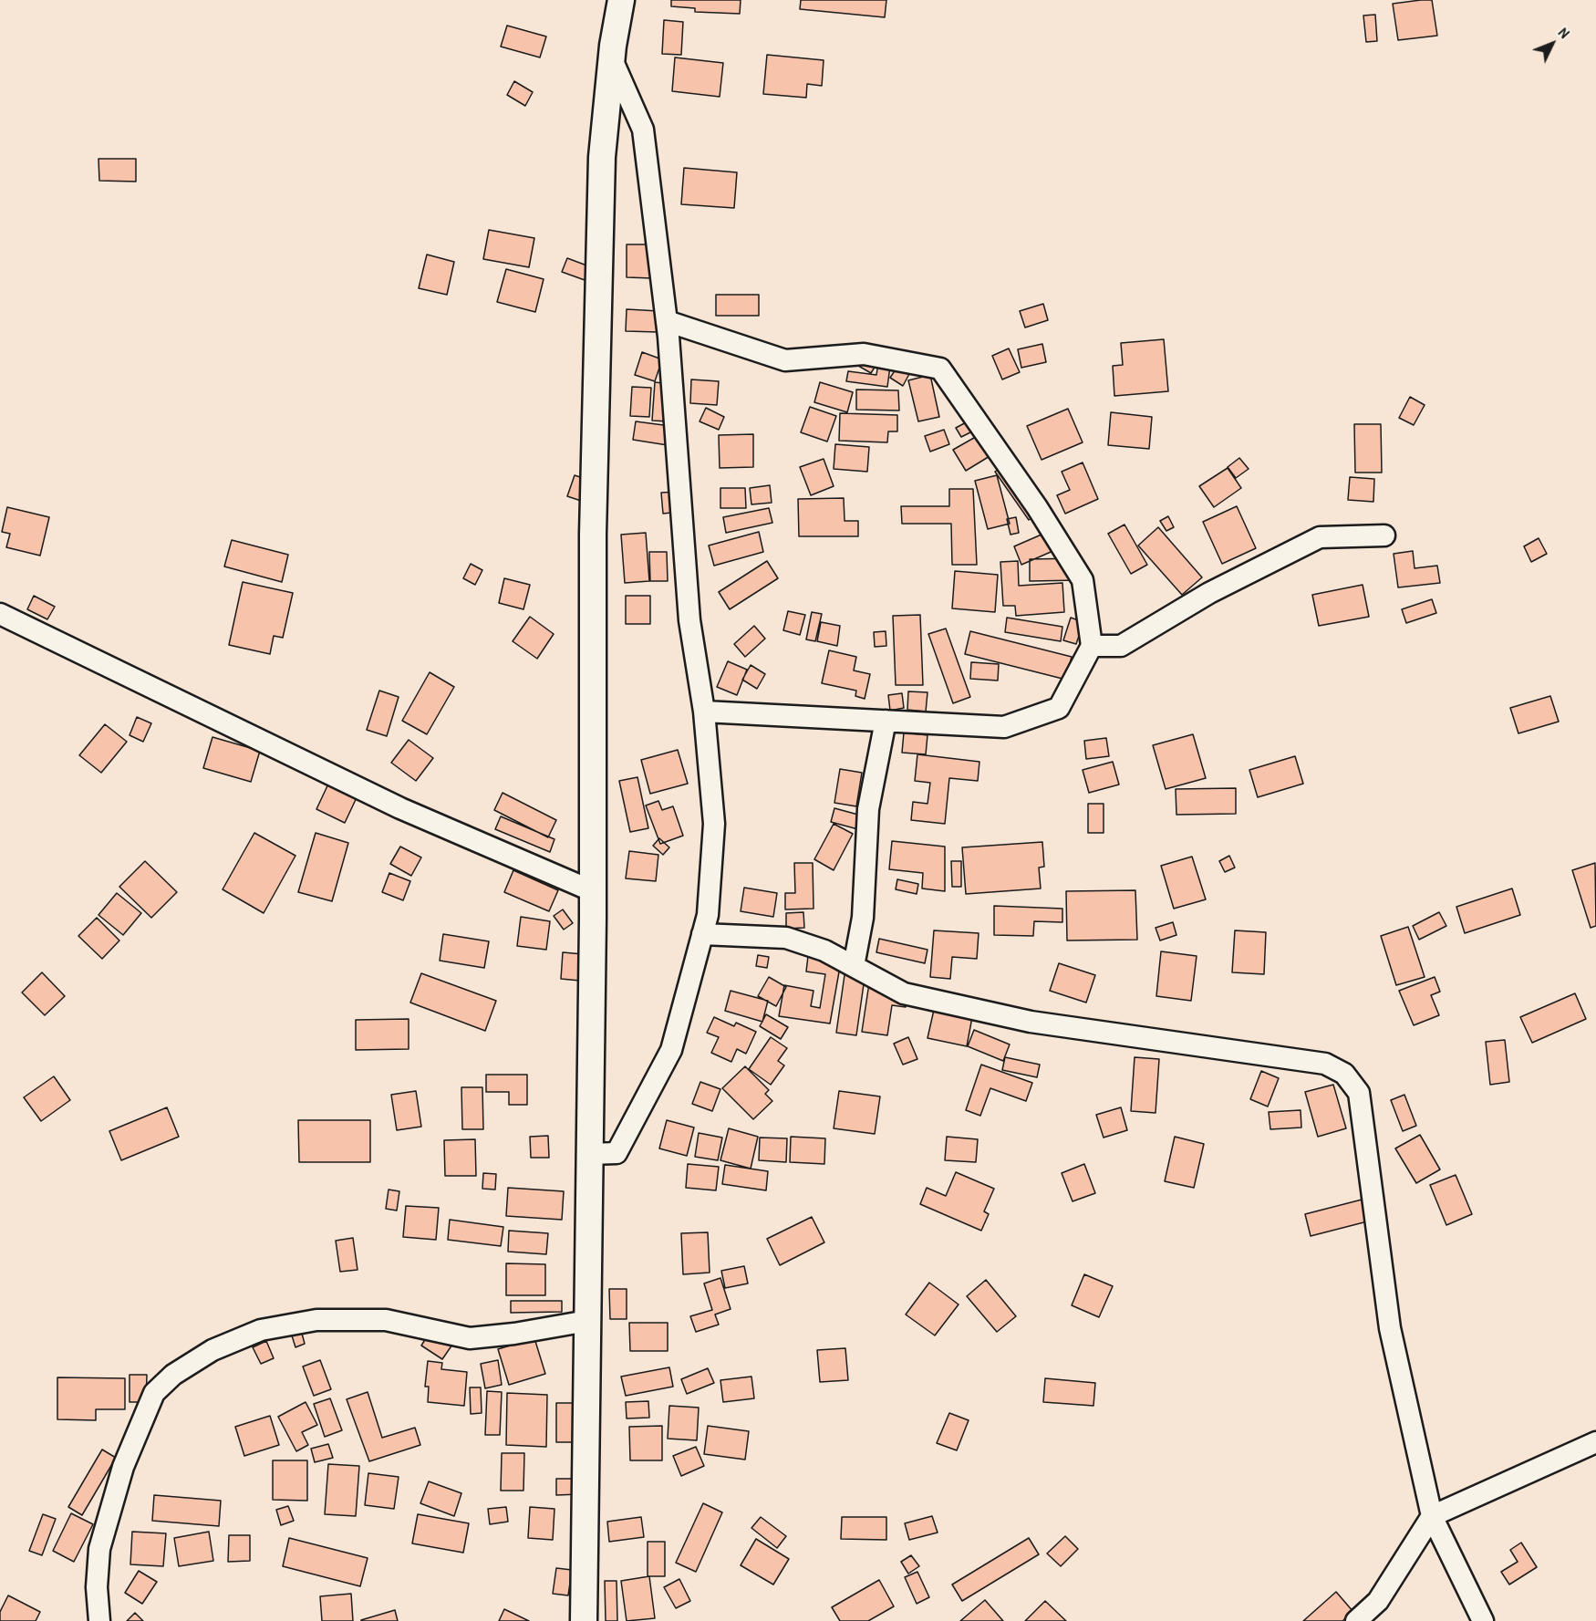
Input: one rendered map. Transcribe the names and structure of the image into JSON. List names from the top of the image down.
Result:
{
  "north": "top right"
}
